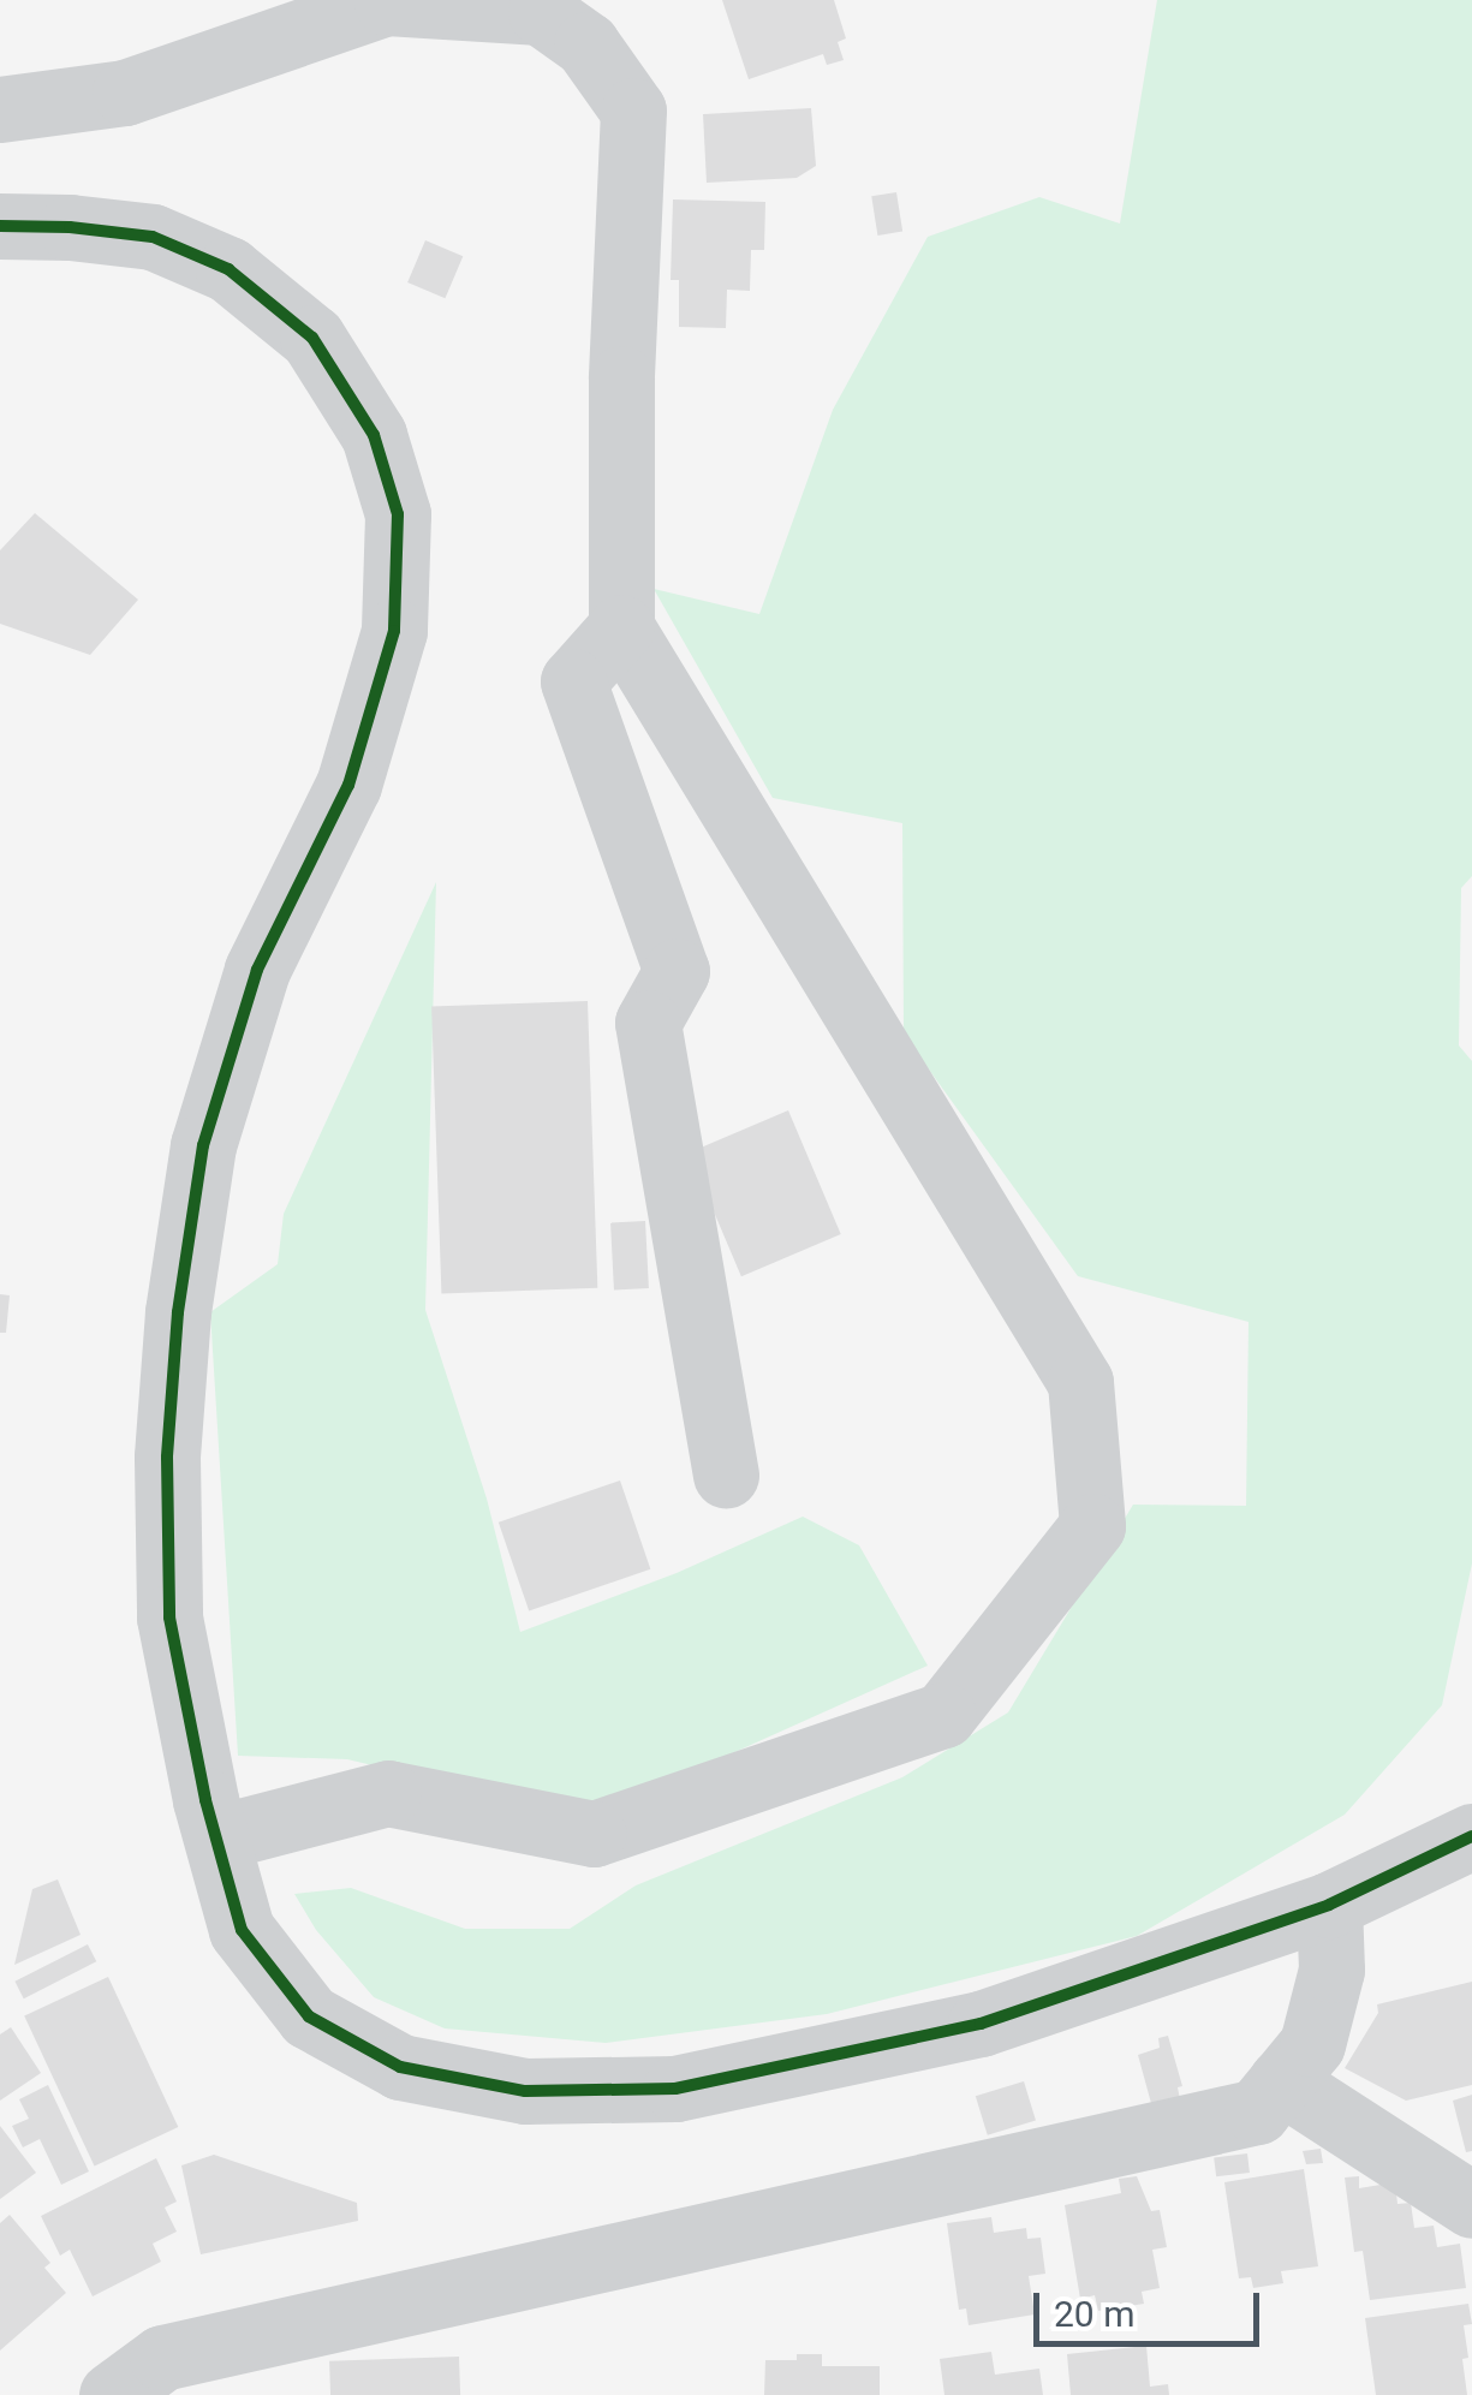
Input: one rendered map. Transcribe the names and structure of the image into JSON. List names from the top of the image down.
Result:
{
  "scale_bar": "20 m"
}
